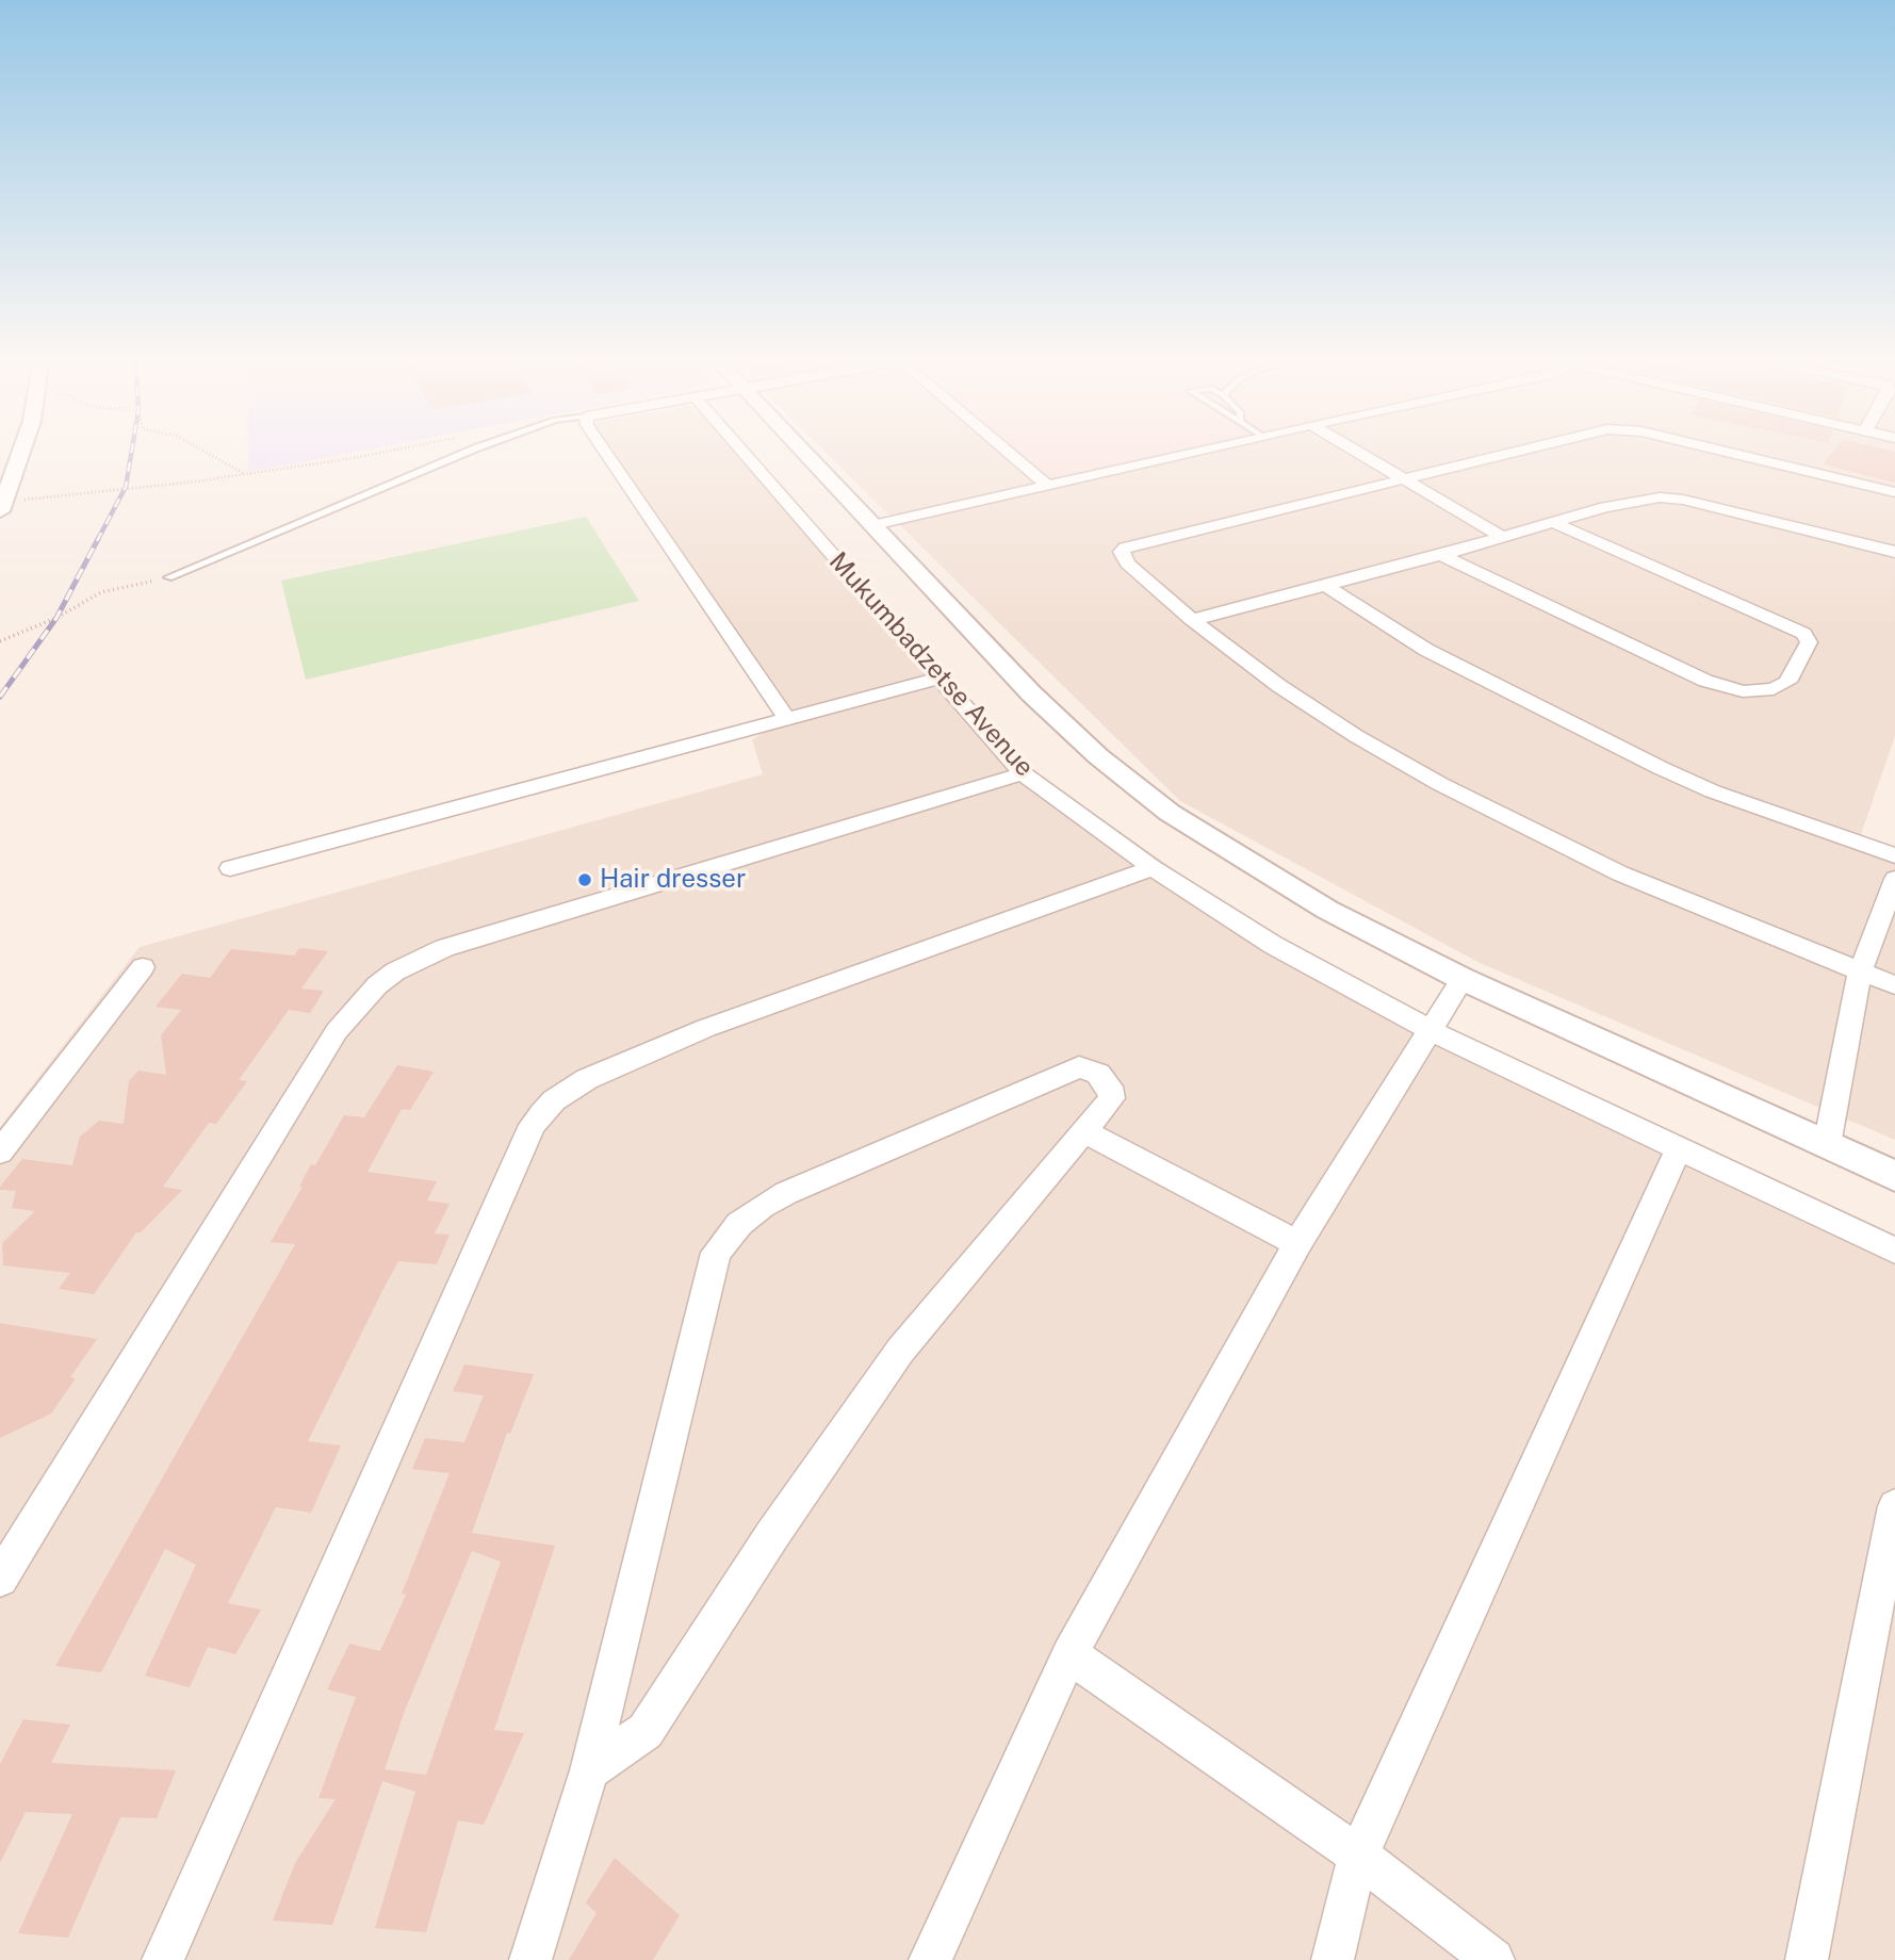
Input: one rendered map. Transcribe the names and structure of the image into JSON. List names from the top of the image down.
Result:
{
  "streets": {
    "street": ["Mukumbadzetse Avenue"]
  },
  "places": ["Hair dresser"]
}
